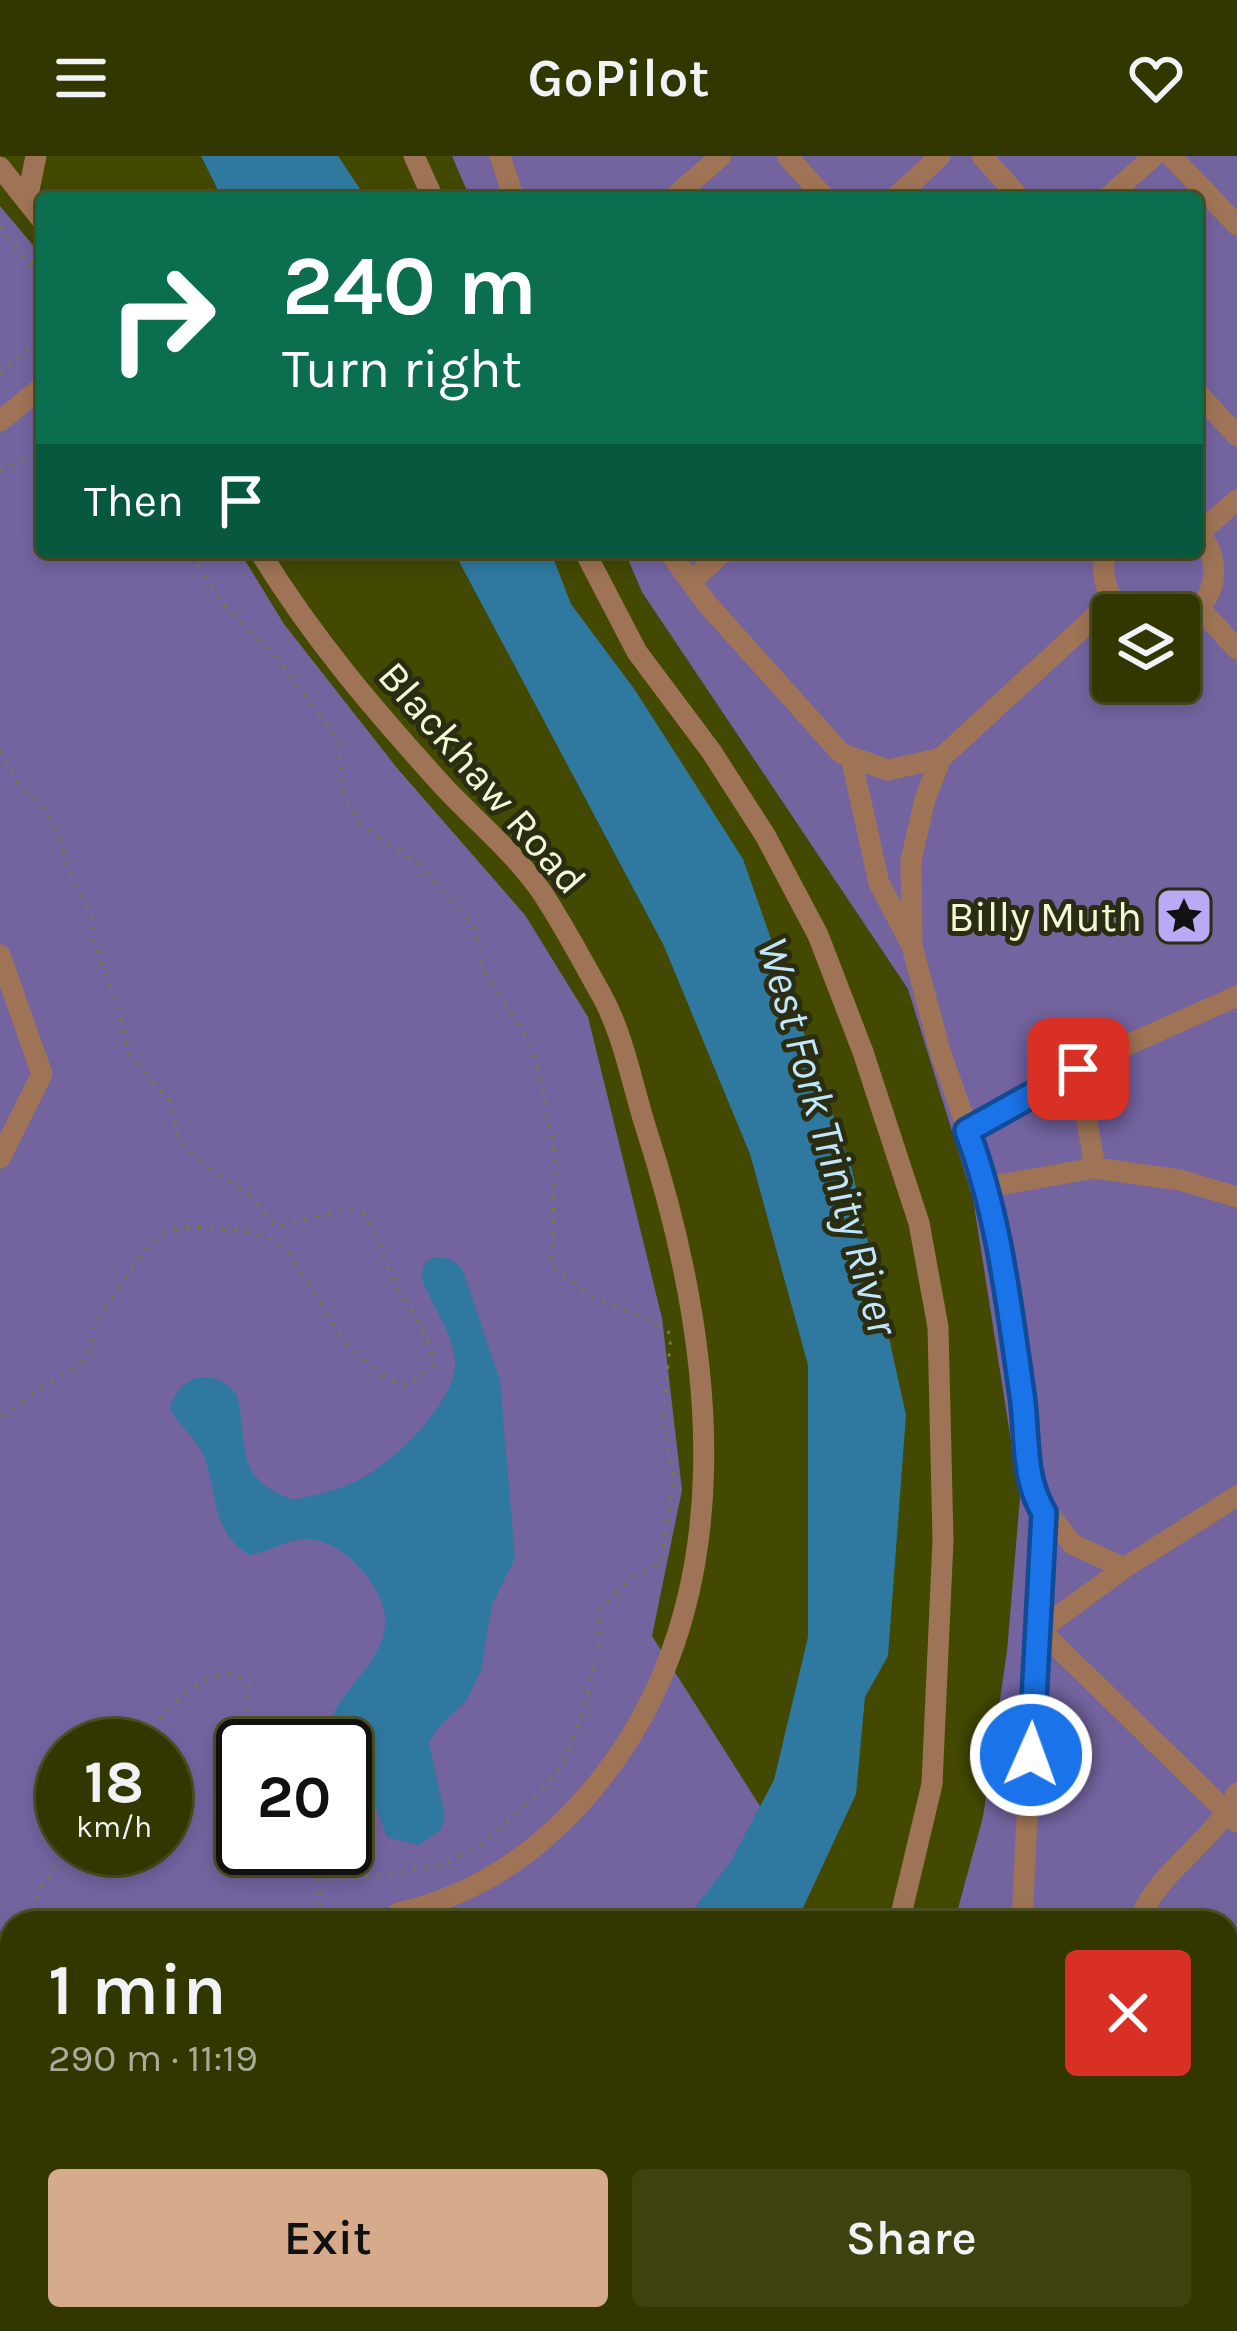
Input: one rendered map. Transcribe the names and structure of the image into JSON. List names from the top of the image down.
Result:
{
  "streets": {
    "street": ["Blackhaw Road"]
  },
  "water": ["West Fork Trinity River"],
  "places": {
    "place": ["Billy Muth"]
  },
  "page": {
    "header": "GoPilot",
    "turn": ["240 m", "Turn right"],
    "then": "Then",
    "speed": "18 km/h",
    "limit": "20",
    "heading": ["1 min", "290 m · 11:19"],
    "buttons": ["Exit", "Share"]
  }
}
